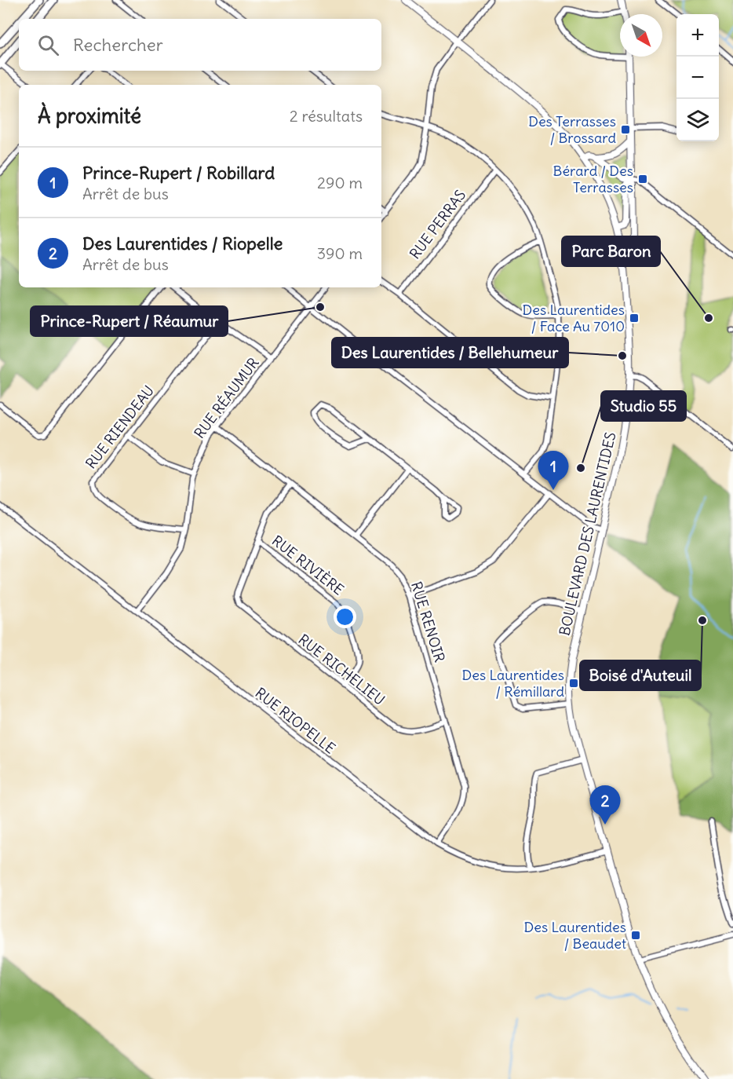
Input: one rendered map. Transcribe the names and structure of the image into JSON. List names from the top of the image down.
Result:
{
  "streets": {
    "street": [
      "RUE PERRAS",
      "RUE RÉAUMUR",
      "RUE RIENDEAU",
      "BOULEVARD DES LAURENTIDES",
      "RUE RIVIÈRE",
      "RUE RENOIR",
      "RUE RICHELIEU",
      "RUE RIOPELLE"
    ]
  },
  "crossings": [
    ["RUE RÉAUMUR", "RUE RIENDEAU"],
    ["RUE RÉAUMUR", "RUE RENOIR"],
    ["RUE RÉAUMUR", "RUE RIOPELLE"],
    ["BOULEVARD DES LAURENTIDES", "RUE RIOPELLE"],
    ["RUE RIVIÈRE", "RUE RICHELIEU"],
    ["RUE RENOIR", "RUE RICHELIEU"],
    ["RUE RENOIR", "RUE RIOPELLE"]
  ],
  "places": {
    "transit": [
      "Des Terrasses / Brossard",
      "Bérard / Des Terrasses",
      "Des Laurentides / Face Au 7010",
      "Des Laurentides / Rémillard",
      "Des Laurentides / Beaudet"
    ],
    "other": [
      "Prince-Rupert / Réaumur",
      "Parc Baron",
      "Des Laurentides / Bellehumeur",
      "Studio 55",
      "Boisé d'Auteuil"
    ]
  },
  "north": "bottom right",
  "page": {
    "map_buttons": ["+", "−"],
    "search": "Rechercher",
    "heading": ["À proximité", "2 résultats"],
    "list": [
      {
        "mark": "1",
        "name": "Prince-Rupert / Robillard",
        "note": "Arrêt de bus",
        "value": "290 m"
      },
      {
        "mark": "2",
        "name": "Des Laurentides / Riopelle",
        "note": "Arrêt de bus",
        "value": "390 m"
      }
    ],
    "pins": ["1", "2"]
  }
}
